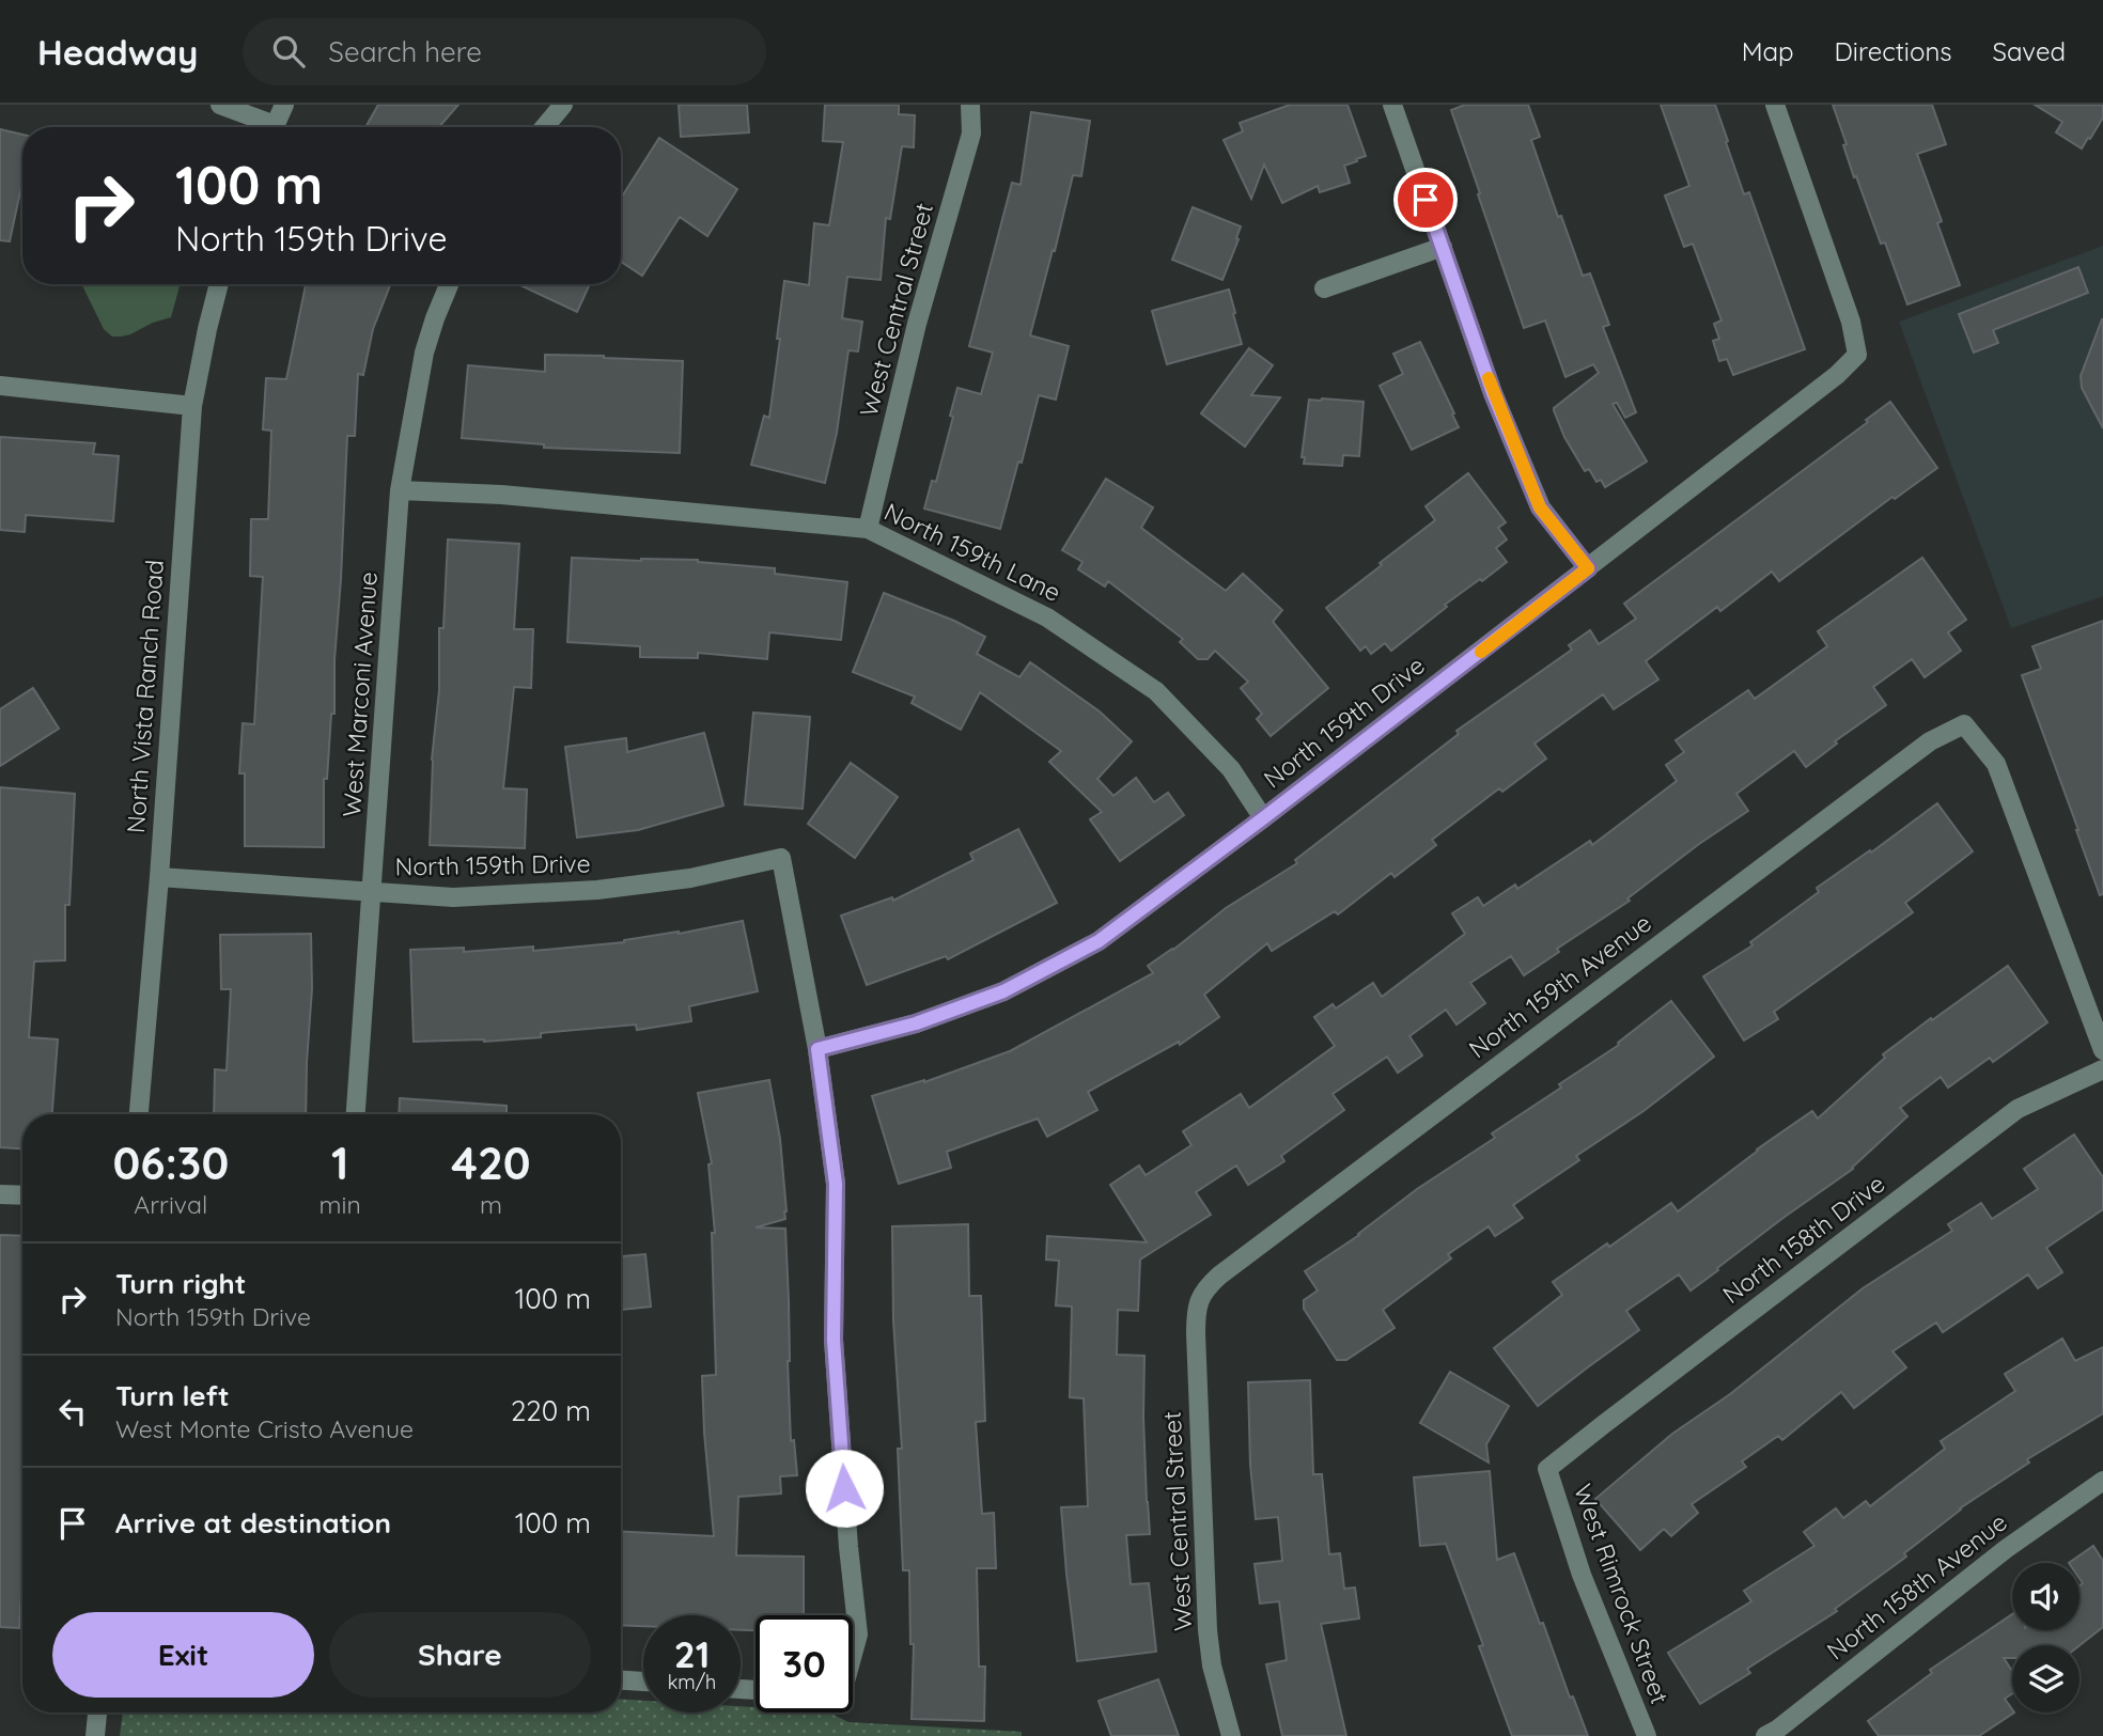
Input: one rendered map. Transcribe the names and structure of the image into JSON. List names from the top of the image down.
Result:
{
  "streets": {
    "street": [
      "West Central Street",
      "North 159th Lane",
      "West Marconi Avenue",
      "North Vista Ranch Road",
      "North 159th Drive",
      "North 159th Avenue",
      "North 158th Drive",
      "North 158th Avenue",
      "West Rimrock Street"
    ]
  },
  "crossings": [
    ["West Central Street", "North 159th Lane"],
    ["West Central Street", "North 159th Avenue"],
    ["North 159th Lane", "West Marconi Avenue"],
    ["North 159th Lane", "North 159th Drive"],
    ["West Marconi Avenue", "North 159th Drive"],
    ["North Vista Ranch Road", "North 159th Drive"],
    ["North 158th Drive", "West Rimrock Street"]
  ],
  "page": {
    "header": "Headway",
    "search": "Search here",
    "nav": ["Map", "Directions", "Saved"],
    "turn": ["100 m", "North 159th Drive"],
    "eta": [
      "06:30",
      "Arrival",
      "1",
      "min",
      "420",
      "m"
    ],
    "list": [
      {
        "name": "Turn right",
        "note": "North 159th Drive",
        "value": "100 m"
      },
      {
        "name": "Turn left",
        "note": "West Monte Cristo Avenue",
        "value": "220 m"
      },
      {
        "name": "Arrive at destination",
        "value": "100 m"
      }
    ],
    "buttons": ["Exit", "Share"],
    "speed": "21 km/h",
    "limit": "30"
  }
}
